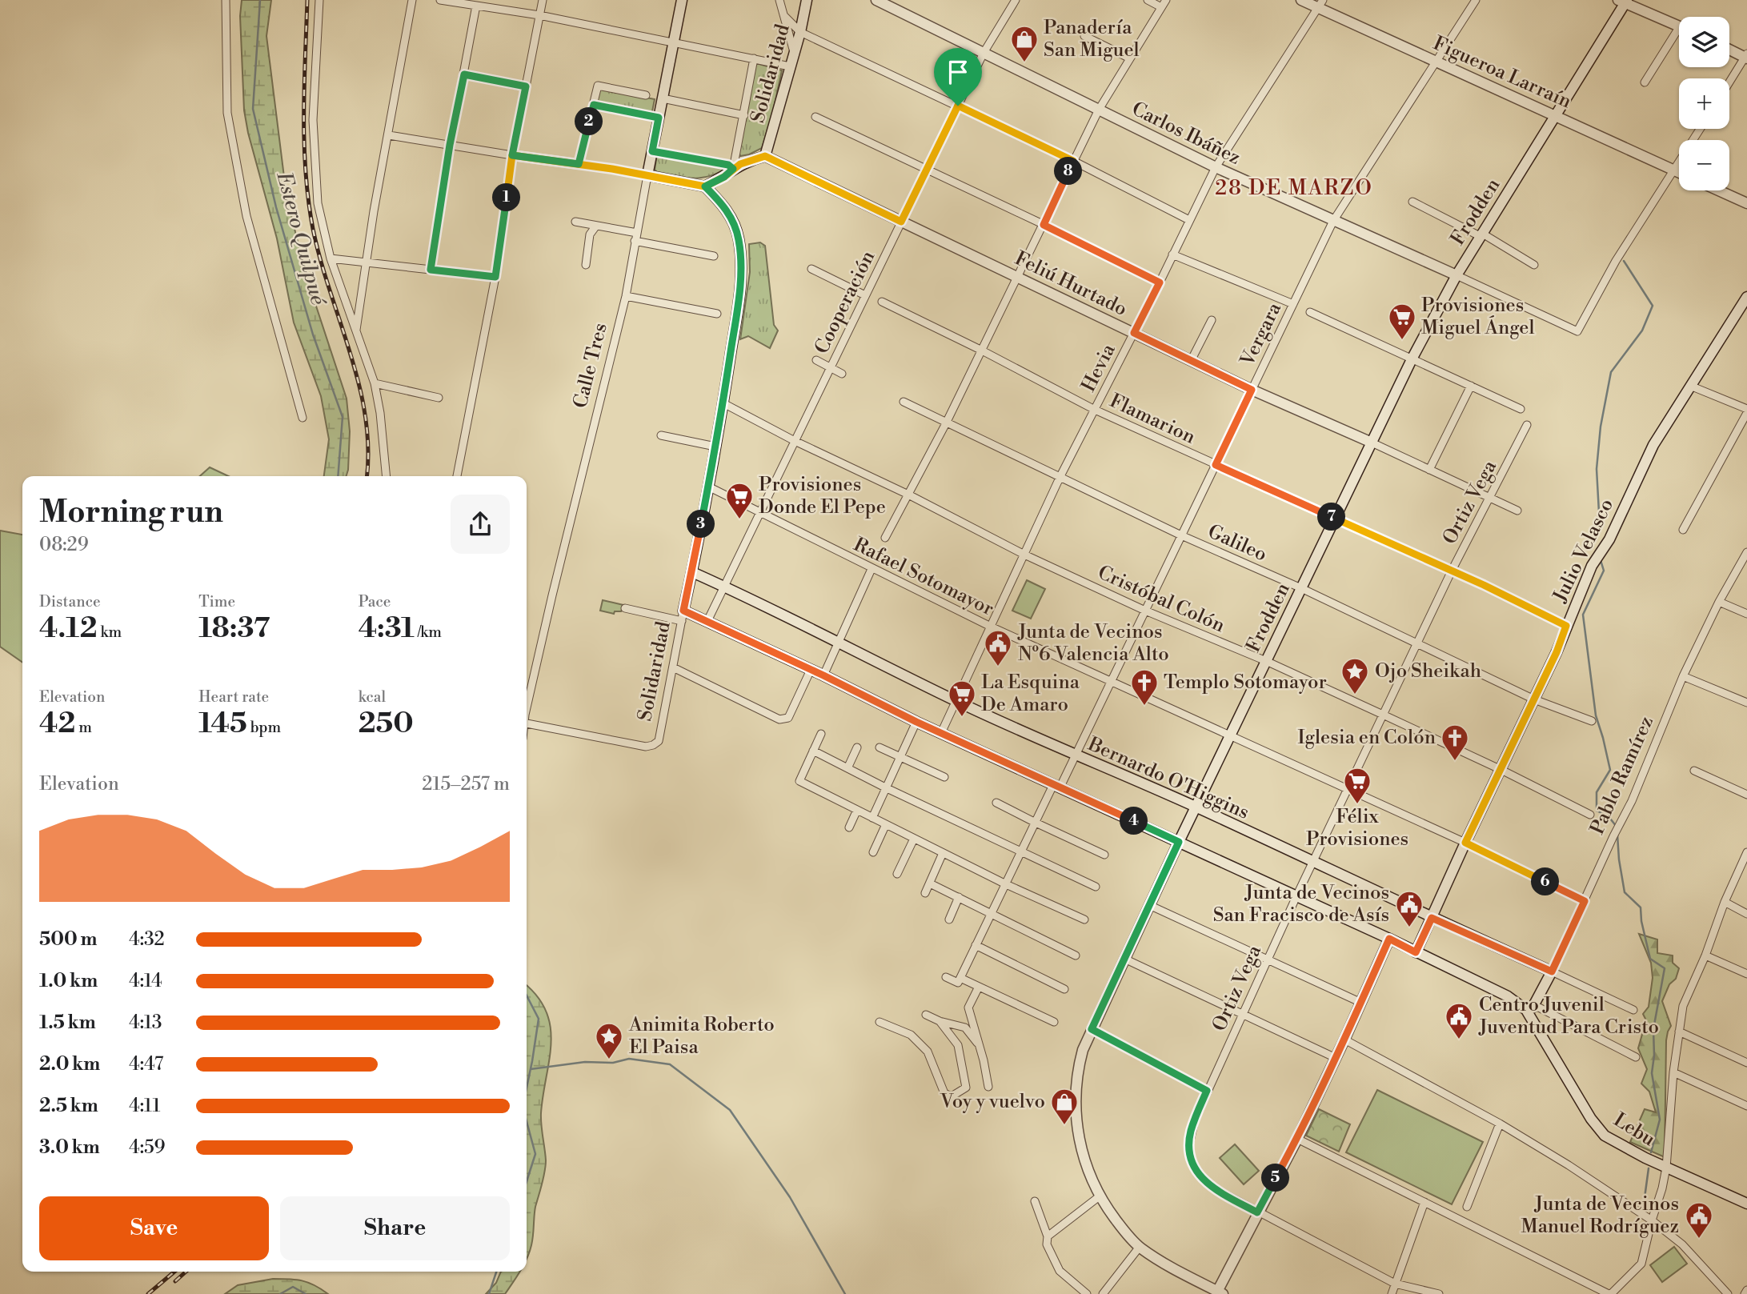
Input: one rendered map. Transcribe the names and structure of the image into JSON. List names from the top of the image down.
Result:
{
  "streets": {
    "main road": [
      "Figueroa Larraín",
      "Solidaridad",
      "Carlos Ibáñez",
      "Frodden",
      "Feliú Hurtado",
      "Calle Tres",
      "Julio Velasco",
      "Pablo Ramírez",
      "Bernardo O'Higgins",
      "Lebu"
    ],
    "street": [
      "Cooperación",
      "Vergara",
      "Hevia",
      "Flamarion",
      "Ortiz Vega",
      "Galileo",
      "Rafael Sotomayor",
      "Cristóbal Colón"
    ]
  },
  "crossings": [
    ["Figueroa Larraín", "Carlos Ibáñez"],
    ["Figueroa Larraín", "Frodden"],
    ["Figueroa Larraín", "Vergara"],
    ["Figueroa Larraín", "Hevia"],
    ["Solidaridad", "Feliú Hurtado"],
    ["Solidaridad", "Rafael Sotomayor"],
    ["Solidaridad", "Cristóbal Colón"],
    ["Solidaridad", "Bernardo O'Higgins"],
    ["Carlos Ibáñez", "Frodden"],
    ["Carlos Ibáñez", "Cooperación"],
    ["Carlos Ibáñez", "Vergara"],
    ["Carlos Ibáñez", "Hevia"],
    ["Frodden", "Feliú Hurtado"],
    ["Frodden", "Flamarion"],
    ["Frodden", "Galileo"],
    ["Frodden", "Rafael Sotomayor"],
    ["Frodden", "Cristóbal Colón"],
    ["Frodden", "Bernardo O'Higgins"],
    ["Feliú Hurtado", "Cooperación"],
    ["Feliú Hurtado", "Vergara"],
    ["Feliú Hurtado", "Hevia"],
    ["Feliú Hurtado", "Ortiz Vega"],
    ["Cooperación", "Rafael Sotomayor"],
    ["Cooperación", "Cristóbal Colón"],
    ["Cooperación", "Bernardo O'Higgins"],
    ["Vergara", "Flamarion"],
    ["Vergara", "Galileo"],
    ["Vergara", "Rafael Sotomayor"],
    ["Vergara", "Cristóbal Colón"],
    ["Vergara", "Bernardo O'Higgins"],
    ["Hevia", "Flamarion"],
    ["Hevia", "Galileo"],
    ["Hevia", "Rafael Sotomayor"],
    ["Hevia", "Cristóbal Colón"],
    ["Hevia", "Bernardo O'Higgins"],
    ["Flamarion", "Ortiz Vega"],
    ["Flamarion", "Julio Velasco"],
    ["Ortiz Vega", "Galileo"],
    ["Ortiz Vega", "Rafael Sotomayor"],
    ["Ortiz Vega", "Cristóbal Colón"],
    ["Ortiz Vega", "Bernardo O'Higgins"],
    ["Galileo", "Julio Velasco"],
    ["Julio Velasco", "Rafael Sotomayor"],
    ["Julio Velasco", "Cristóbal Colón"],
    ["Julio Velasco", "Bernardo O'Higgins"],
    ["Rafael Sotomayor", "Pablo Ramírez"],
    ["Pablo Ramírez", "Bernardo O'Higgins"],
    ["Pablo Ramírez", "Lebu"]
  ],
  "districts": ["28 DE MARZO"],
  "water": ["Estero Quilpué"],
  "places": {
    "shop": ["Panadería San Miguel", "Voy y vuelvo"],
    "supermarket": [
      "Provisiones Miguel Ángel",
      "Provisiones Donde El Pepe",
      "La Esquina De Amaro",
      "Félix Provisiones"
    ],
    "public building": [
      "Junta de Vecinos Nº6 Valencia Alto",
      "Junta de Vecinos San Fracisco de Asís",
      "Centro Juvenil Juventud Para Cristo",
      "Junta de Vecinos Manuel Rodríguez"
    ],
    "place": ["Ojo Sheikah", "Animita Roberto El Paisa"],
    "church": ["Templo Sotomayor", "Iglesia en Colón"]
  },
  "page": {
    "map_buttons": ["+", "−"],
    "pins": [
      "2",
      "8",
      "1",
      "7",
      "3",
      "4",
      "6",
      "5"
    ],
    "heading": ["Morning run", "08:29"],
    "stats": [
      ["Distance", "4.12 km"],
      ["Time", "18:37"],
      ["Pace", "4:31 /km"],
      ["Elevation", "42 m"],
      ["Heart rate", "145 bpm"],
      ["kcal", "250"]
    ],
    "chart": ["Elevation", "215–257 m"],
    "list": [
      {
        "name": "500 m",
        "note": "4:32"
      },
      {
        "name": "1.0 km",
        "note": "4:14"
      },
      {
        "name": "1.5 km",
        "note": "4:13"
      },
      {
        "name": "2.0 km",
        "note": "4:47"
      },
      {
        "name": "2.5 km",
        "note": "4:11"
      },
      {
        "name": "3.0 km",
        "note": "4:59"
      }
    ],
    "buttons": ["Save", "Share"]
  }
}
